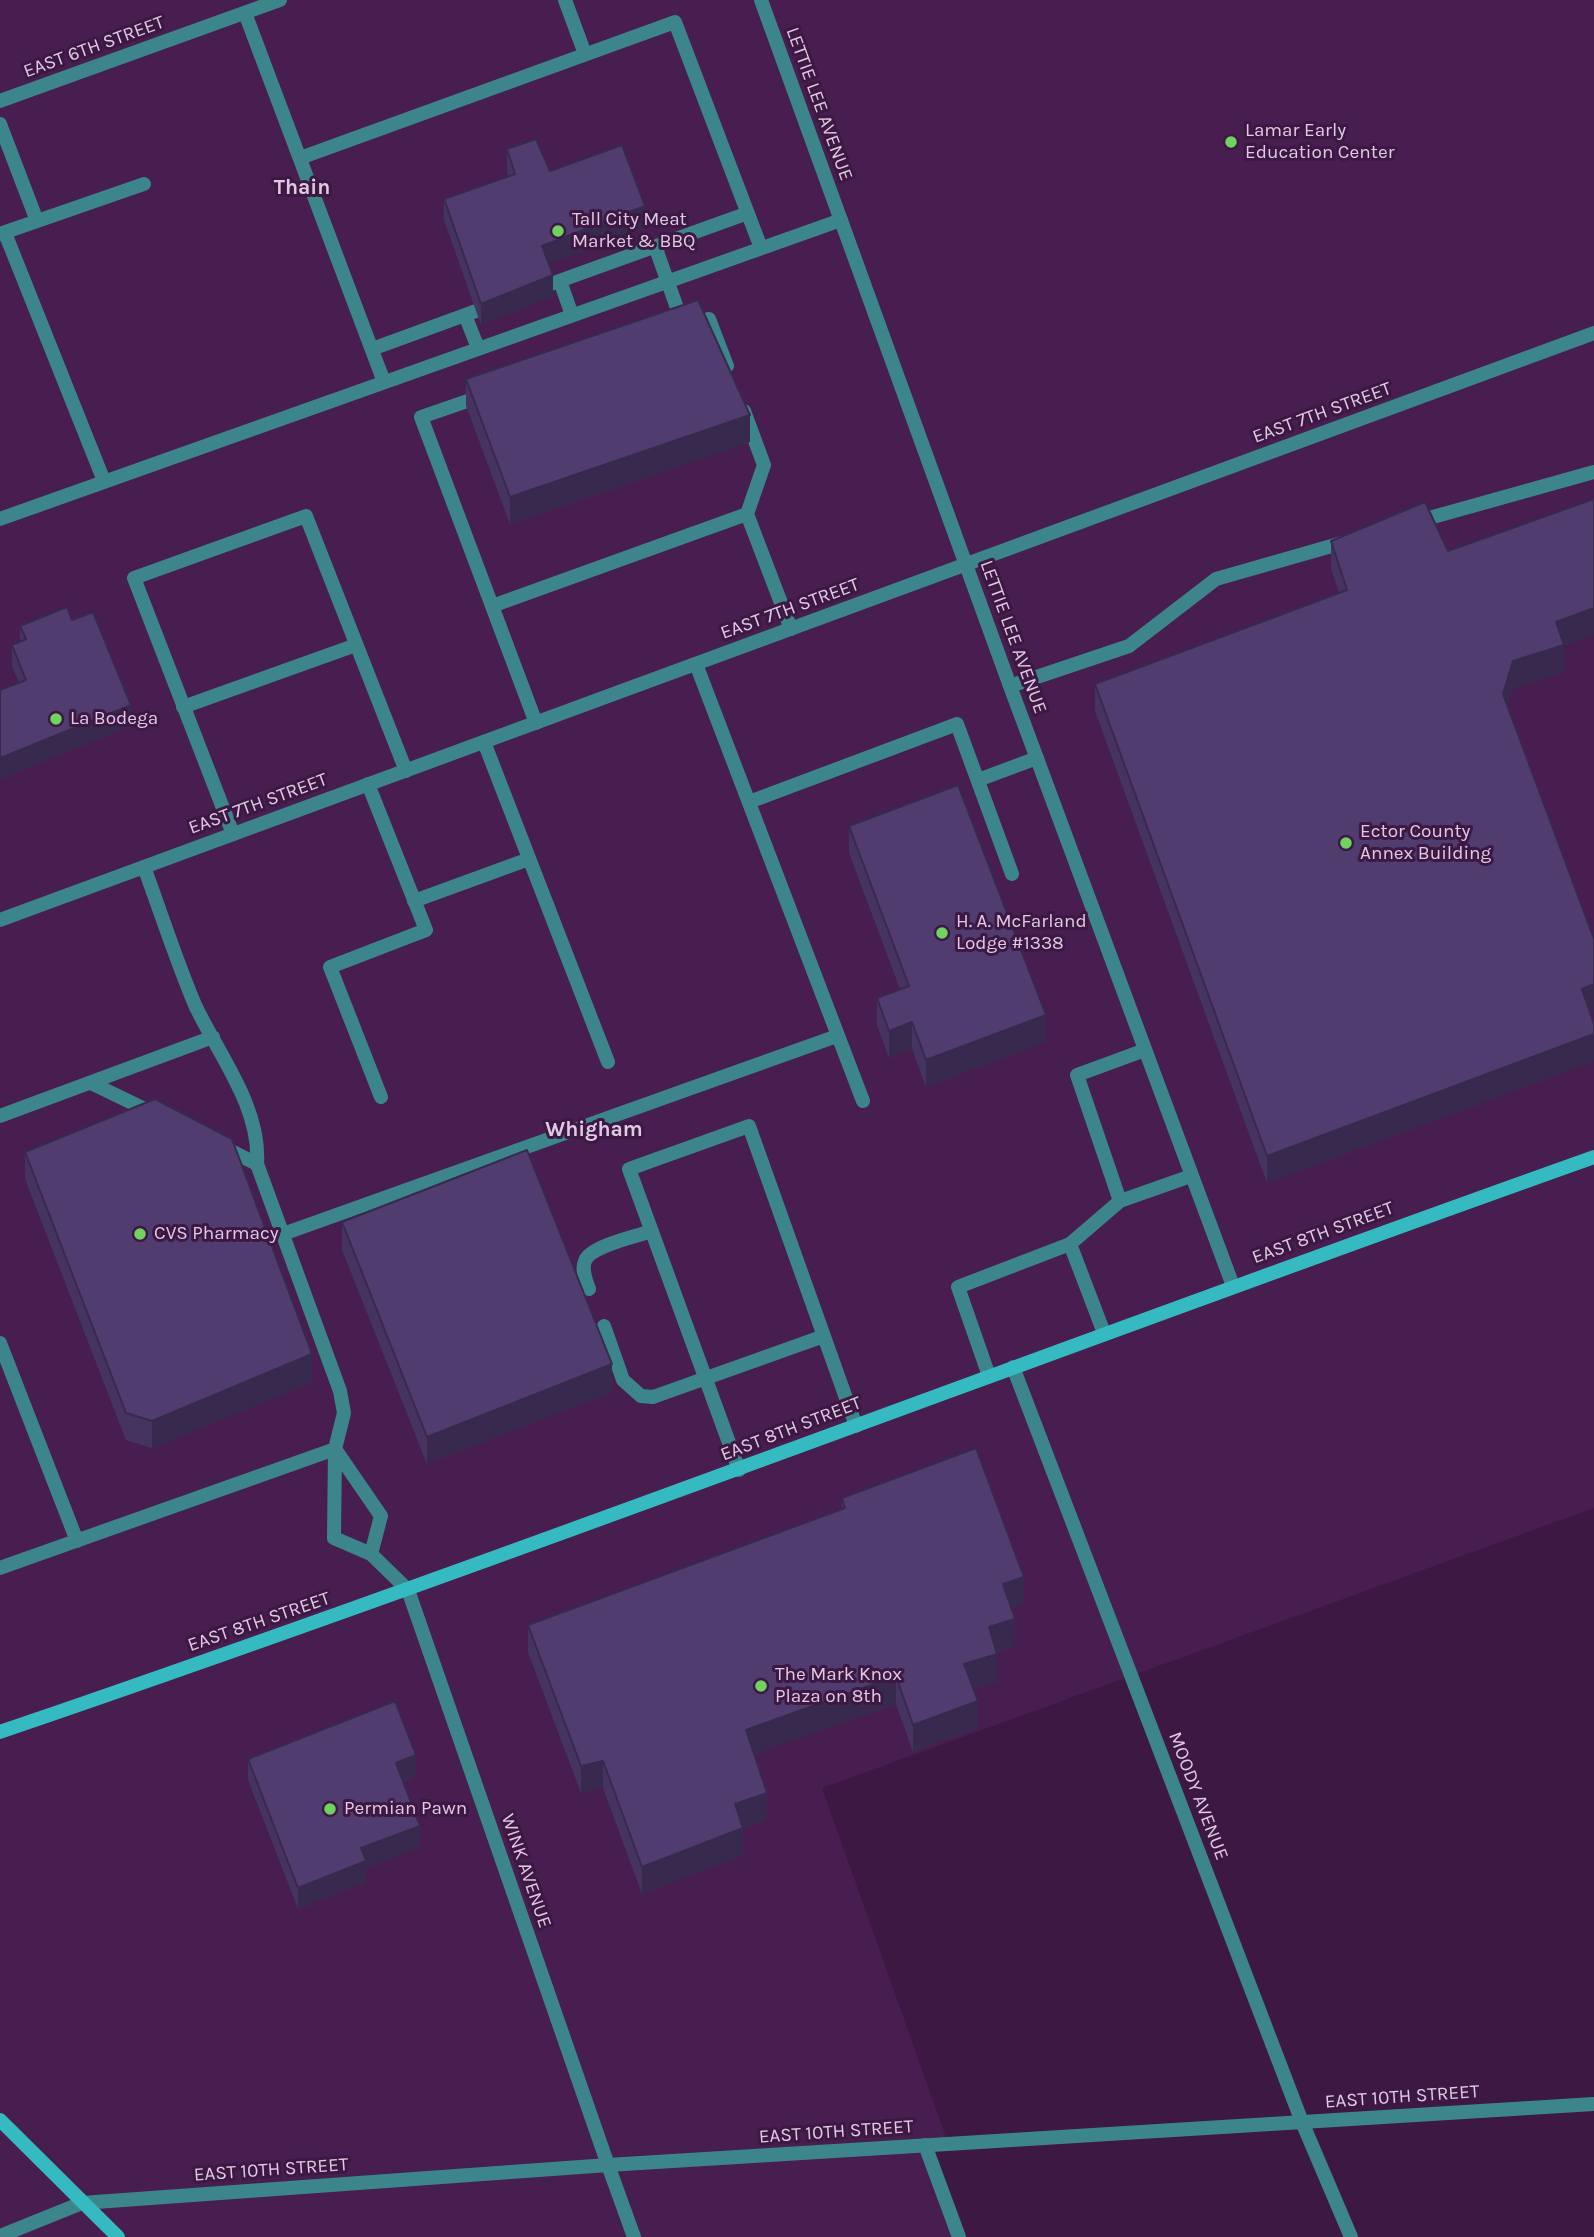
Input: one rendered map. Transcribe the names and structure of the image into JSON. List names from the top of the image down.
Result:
{
  "streets": {
    "main road": ["EAST 8TH STREET"],
    "street": [
      "EAST 6TH STREET",
      "LETTIE LEE AVENUE",
      "EAST 7TH STREET",
      "MOODY AVENUE",
      "WINK AVENUE",
      "EAST 10TH STREET"
    ]
  },
  "crossings": [
    ["LETTIE LEE AVENUE", "EAST 7TH STREET"],
    ["LETTIE LEE AVENUE", "EAST 8TH STREET"],
    ["EAST 8TH STREET", "MOODY AVENUE"],
    ["EAST 8TH STREET", "WINK AVENUE"],
    ["MOODY AVENUE", "EAST 10TH STREET"],
    ["WINK AVENUE", "EAST 10TH STREET"]
  ],
  "districts": ["Thain", "Whigham"],
  "places": [
    "Lamar Early Education Center",
    "Tall City Meat Market & BBQ",
    "La Bodega",
    "Ector County Annex Building",
    "H. A. McFarland Lodge #1338",
    "CVS Pharmacy",
    "The Mark Knox Plaza on 8th",
    "Permian Pawn"
  ]
}
